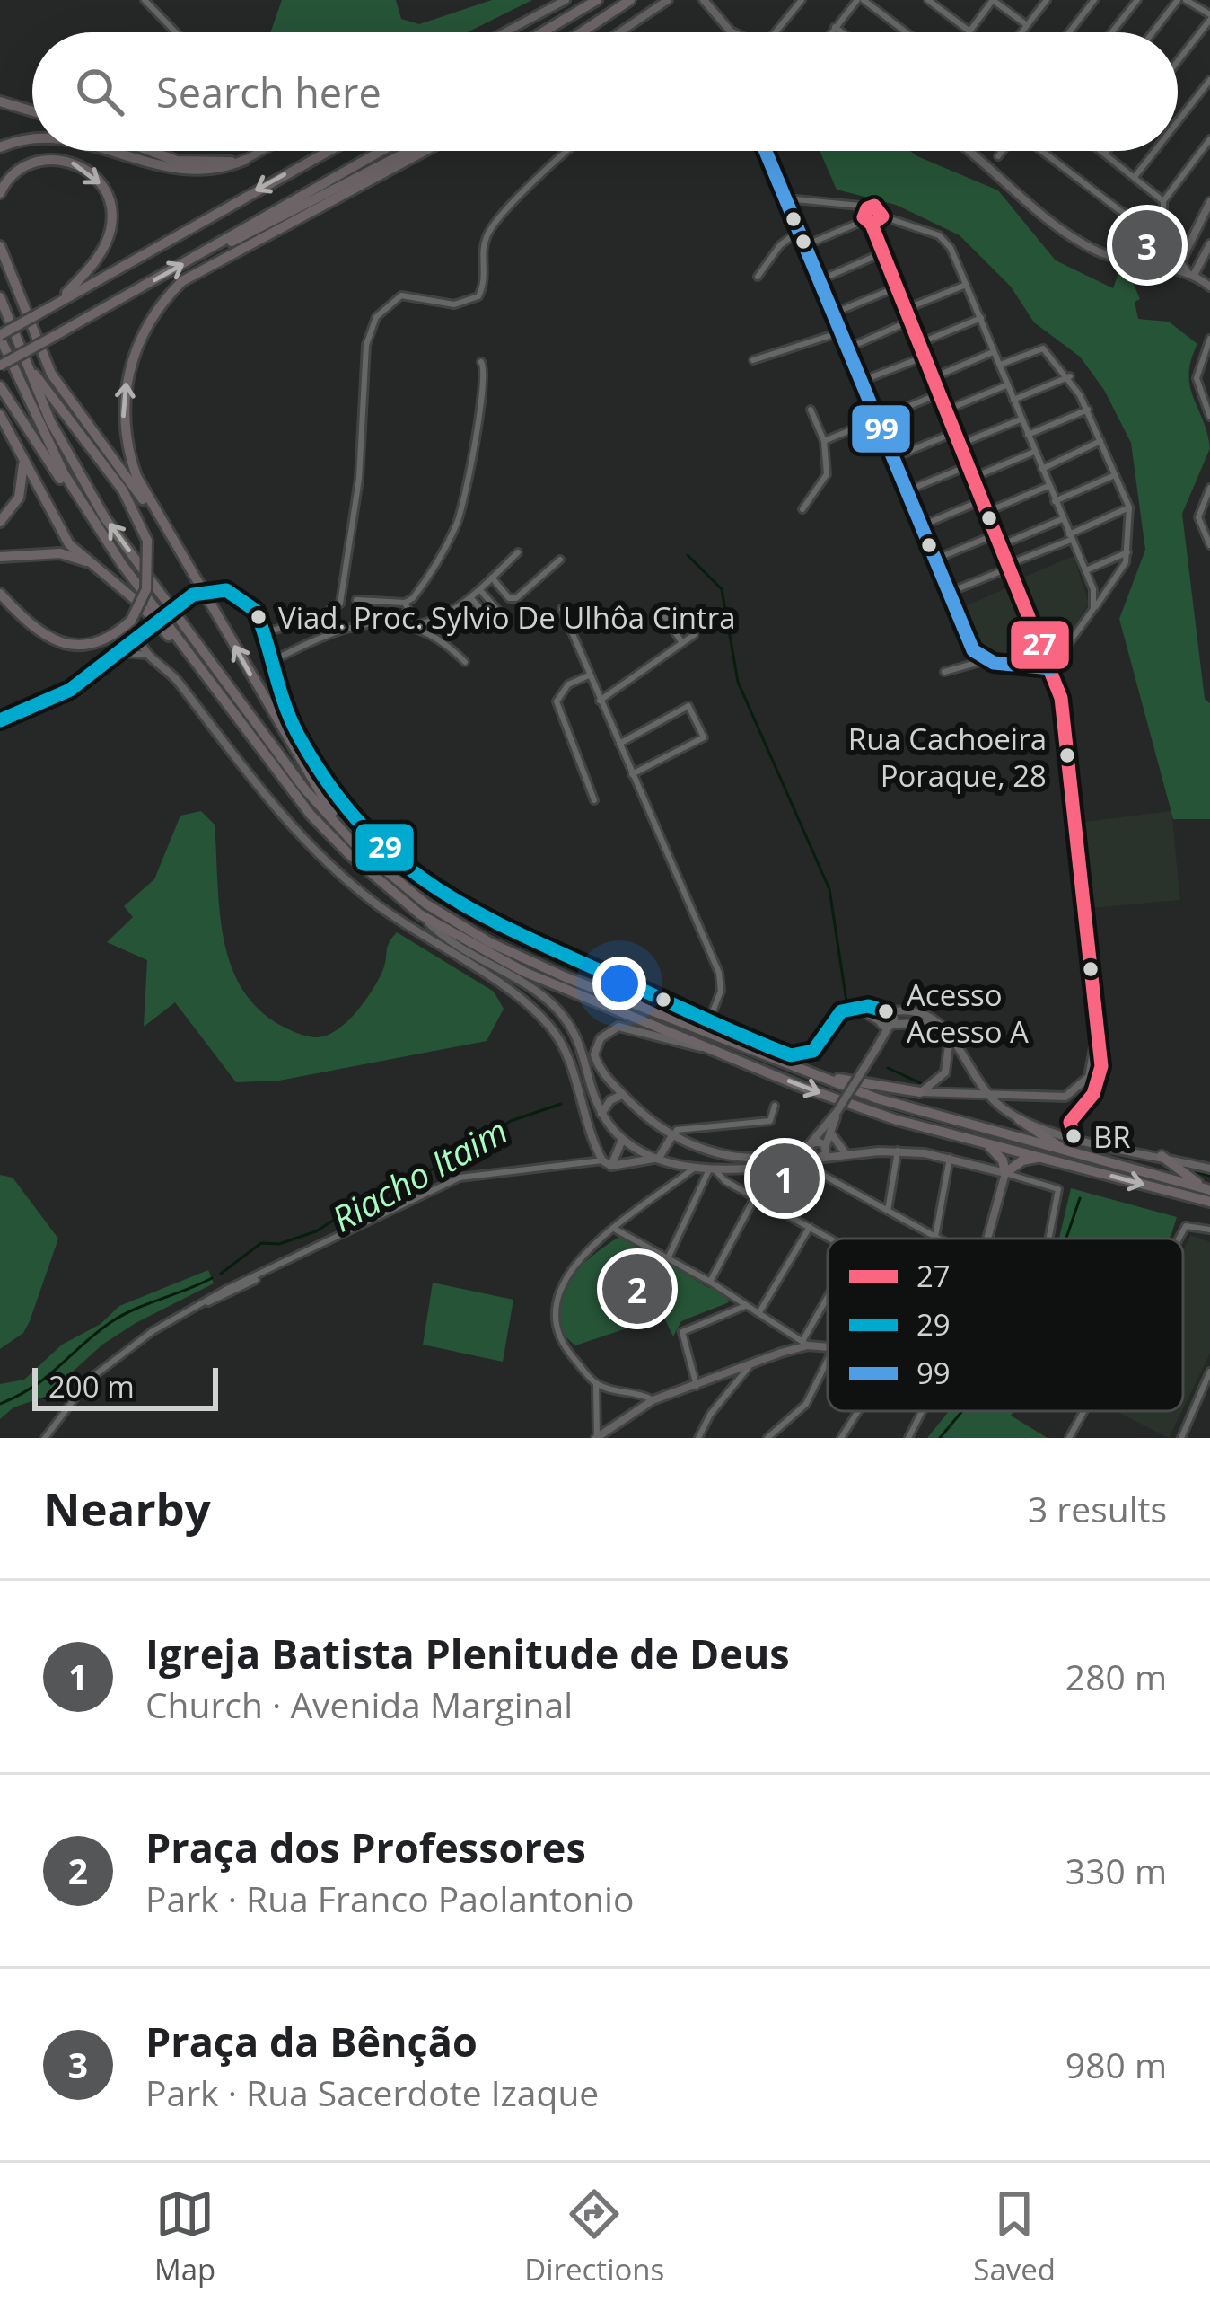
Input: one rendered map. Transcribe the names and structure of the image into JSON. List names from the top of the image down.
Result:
{
  "water": ["Riacho Itaim"],
  "places": [
    "Viad. Proc. Sylvio De Ulhôa Cintra",
    "Rua Cachoeira Poraque, 28",
    "Acesso Acesso A",
    "BR"
  ],
  "lines": ["transit line 99", "transit line 27", "transit line 29"],
  "legend": ["27", "29", "99"],
  "scale_bar": "200 m",
  "page": {
    "search": "Search here",
    "pins": ["3", "1", "2"],
    "scale": "200 m",
    "heading": ["Nearby", "3 results"],
    "list": [
      {
        "mark": "1",
        "name": "Igreja Batista Plenitude de Deus",
        "note": "Church · Avenida Marginal",
        "value": "280 m"
      },
      {
        "mark": "2",
        "name": "Praça dos Professores",
        "note": "Park · Rua Franco Paolantonio",
        "value": "330 m"
      },
      {
        "mark": "3",
        "name": "Praça da Bênção",
        "note": "Park · Rua Sacerdote Izaque",
        "value": "980 m"
      }
    ],
    "nav": ["Map", "Directions", "Saved"]
  }
}
